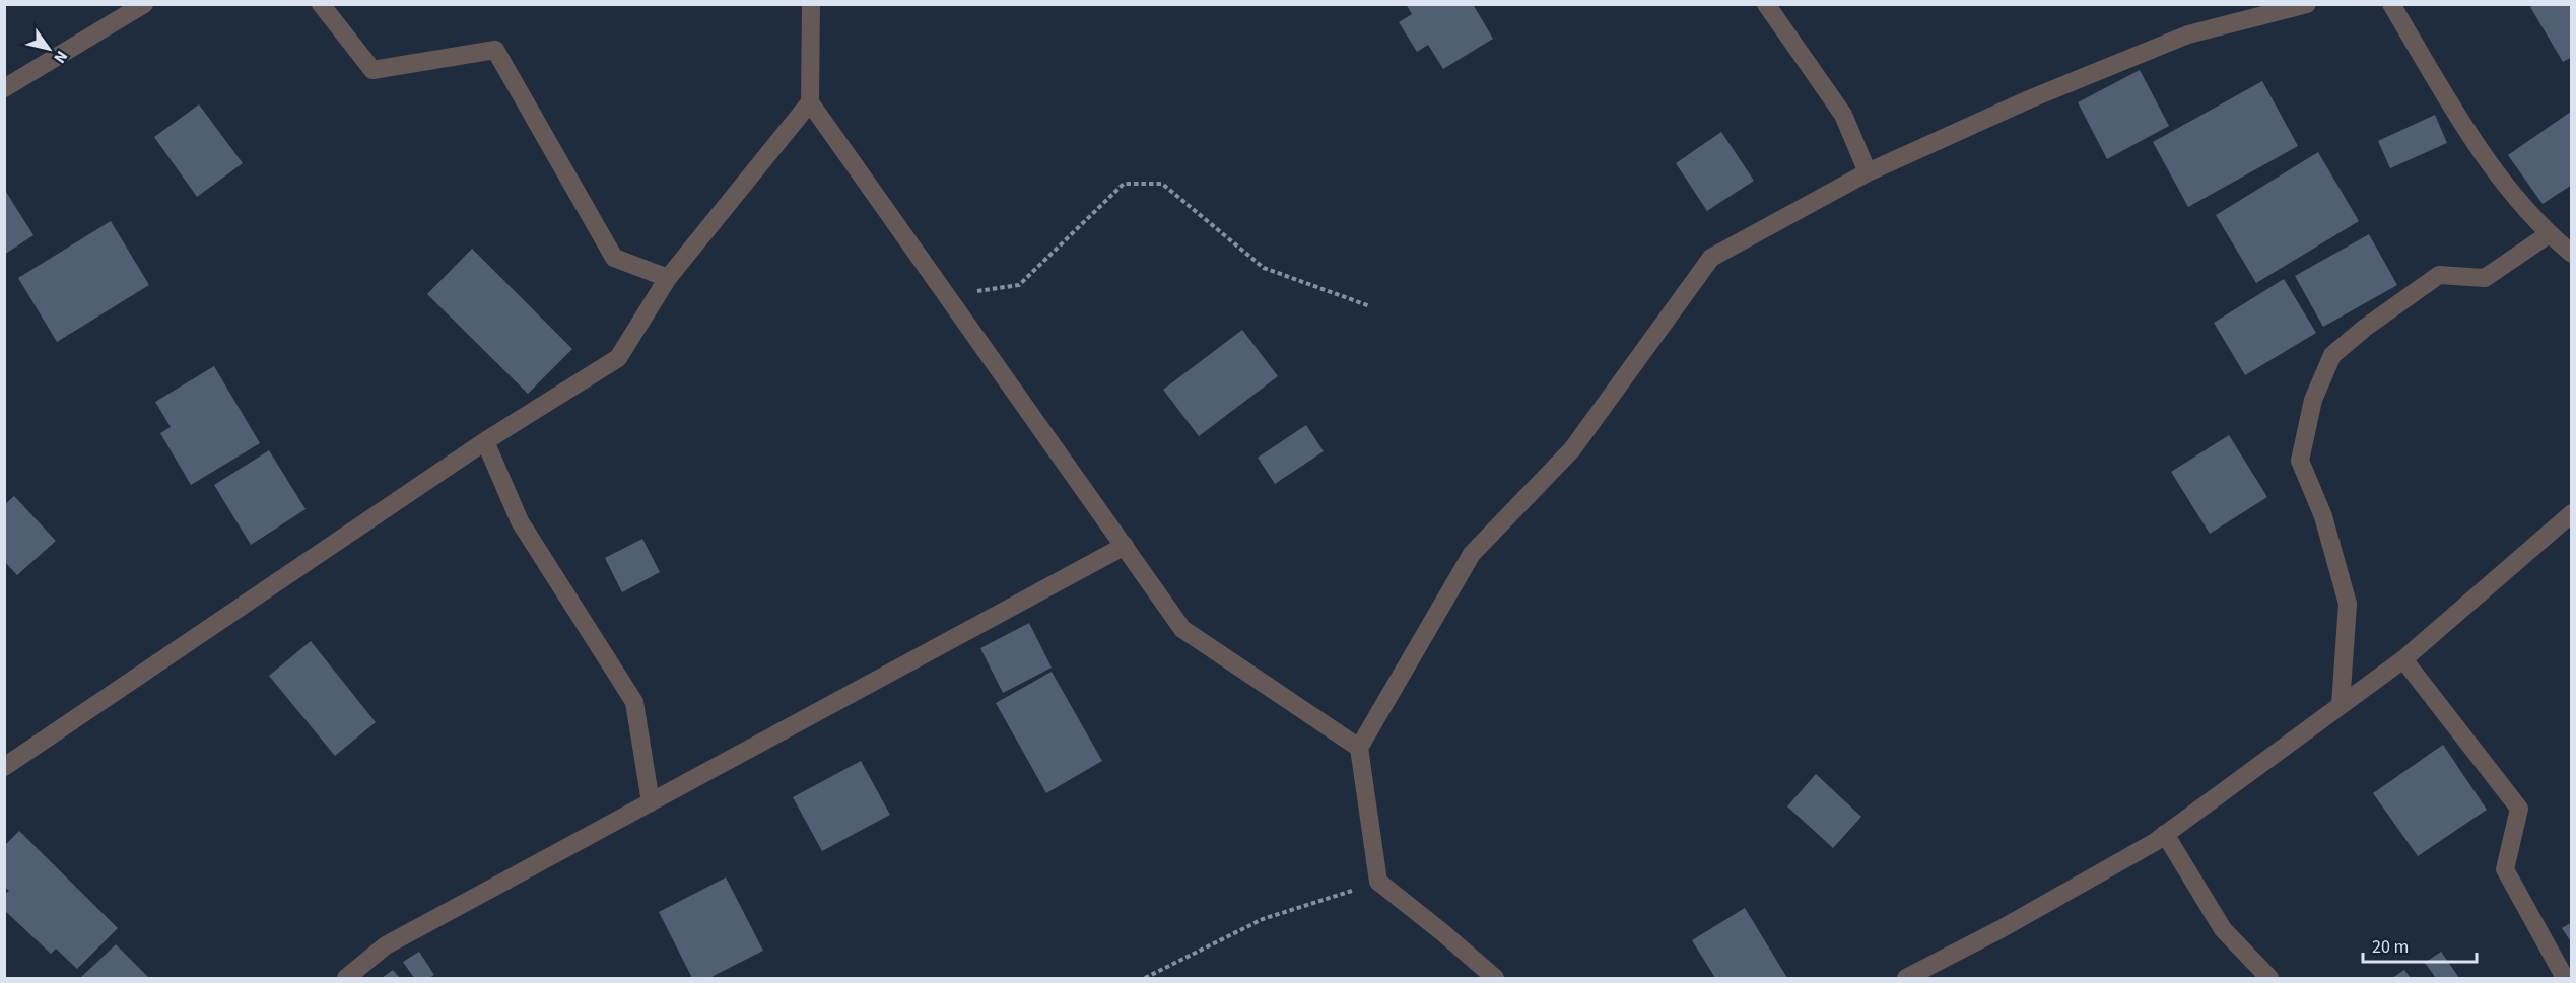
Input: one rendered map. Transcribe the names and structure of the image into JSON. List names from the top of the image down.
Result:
{
  "scale_bar": "20 m",
  "north": "bottom right"
}
